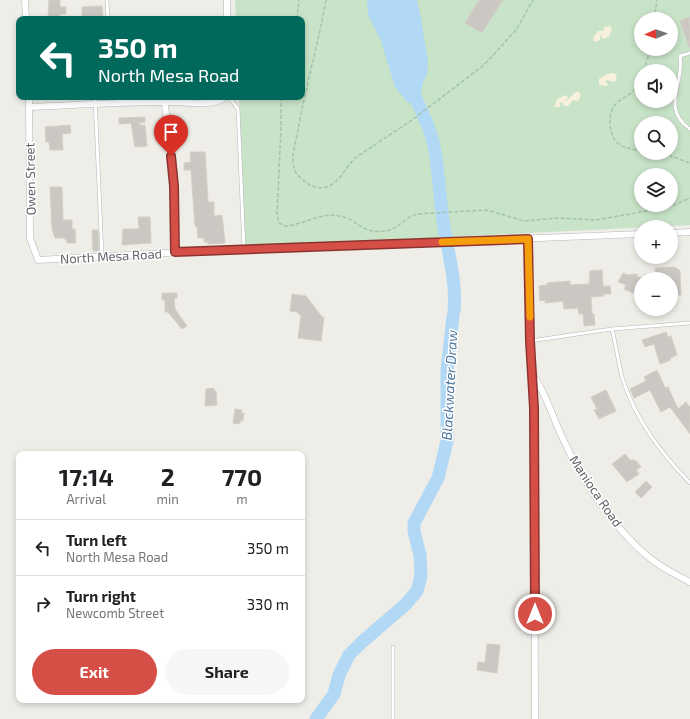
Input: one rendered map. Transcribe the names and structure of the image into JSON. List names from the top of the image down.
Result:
{
  "streets": {
    "street": ["Owen Street", "North Mesa Road", "Manioca Road"]
  },
  "crossings": [
    ["Owen Street", "North Mesa Road"]
  ],
  "water": ["Blackwater Draw"],
  "north": "left",
  "page": {
    "map_buttons": ["+", "−"],
    "turn": ["350 m", "North Mesa Road"],
    "eta": [
      "17:14",
      "Arrival",
      "2",
      "min",
      "770",
      "m"
    ],
    "list": [
      {
        "name": "Turn left",
        "note": "North Mesa Road",
        "value": "350 m"
      },
      {
        "name": "Turn right",
        "note": "Newcomb Street",
        "value": "330 m"
      }
    ],
    "buttons": ["Exit", "Share"]
  }
}
